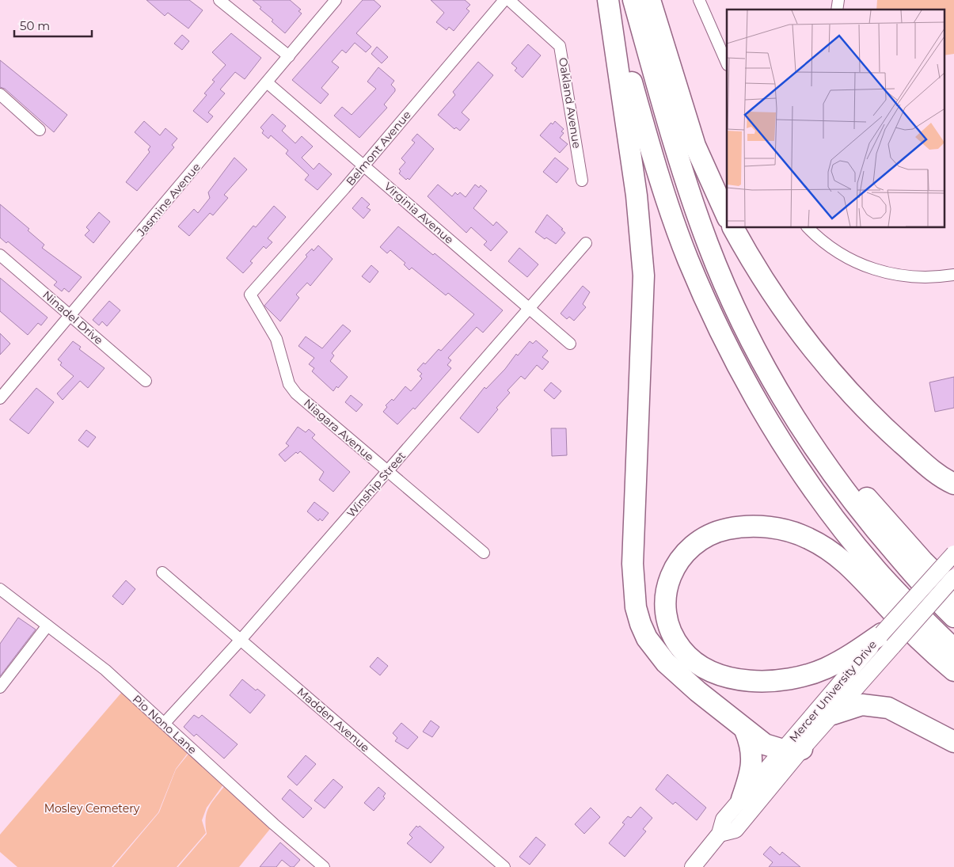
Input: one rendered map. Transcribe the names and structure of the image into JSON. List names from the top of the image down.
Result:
{
  "streets": {
    "main road": ["Mercer University Drive"],
    "street": [
      "Oakland Avenue",
      "Belmont Avenue",
      "Jasmine Avenue",
      "Virginia Avenue",
      "Ninadel Drive",
      "Niagara Avenue",
      "Winship Street",
      "Madden Avenue",
      "Pio Nono Lane"
    ]
  },
  "crossings": [
    ["Belmont Avenue", "Virginia Avenue"],
    ["Belmont Avenue", "Niagara Avenue"],
    ["Jasmine Avenue", "Virginia Avenue"],
    ["Jasmine Avenue", "Ninadel Drive"],
    ["Virginia Avenue", "Winship Street"],
    ["Niagara Avenue", "Winship Street"],
    ["Winship Street", "Madden Avenue"],
    ["Winship Street", "Pio Nono Lane"]
  ],
  "parks": ["Mosley Cemetery"],
  "scale_bar": "50 m"
}
